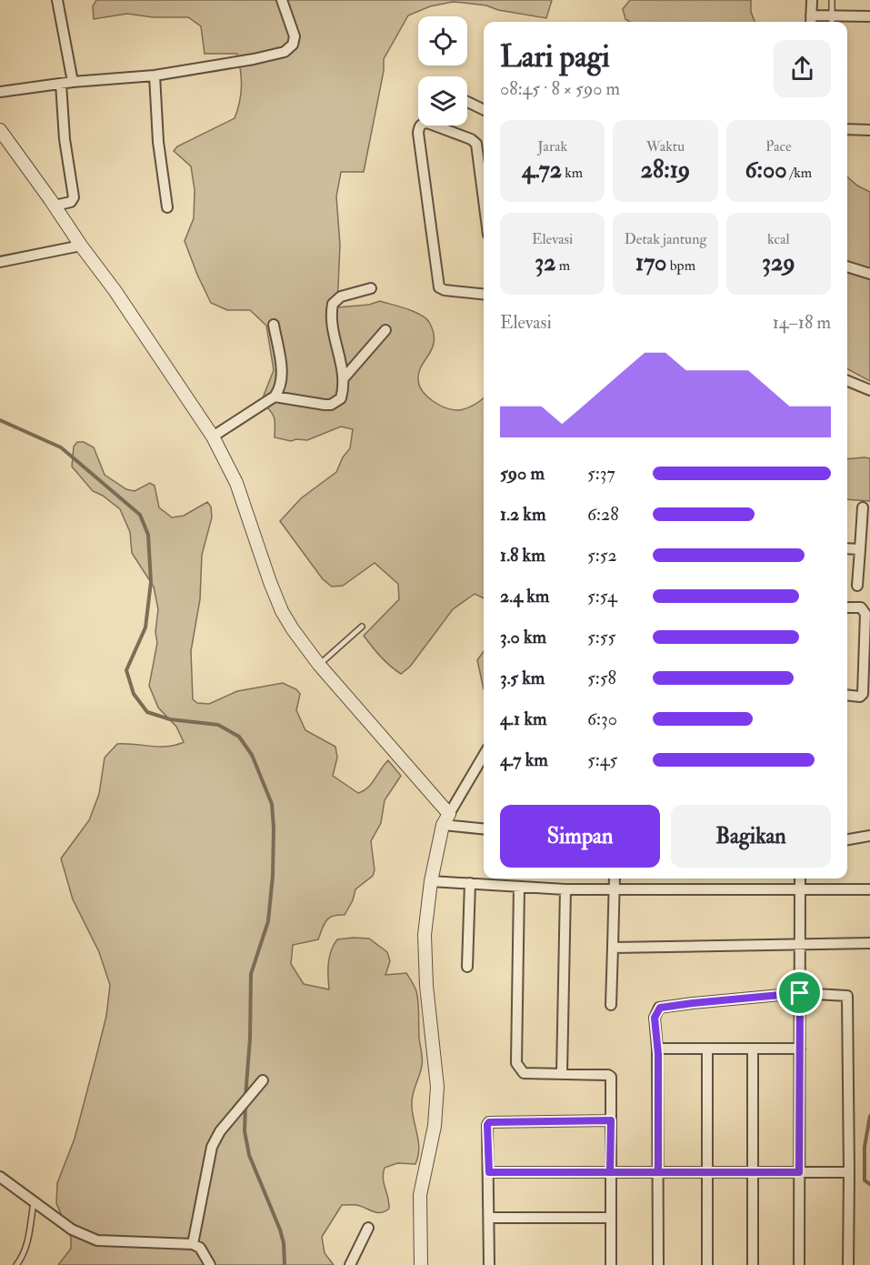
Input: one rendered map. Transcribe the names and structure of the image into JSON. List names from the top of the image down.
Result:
{
  "page": {
    "heading": ["Lari pagi", "08:45 · 8 × 590 m"],
    "stats": [
      ["Jarak", "4.72 km"],
      ["Waktu", "28:19"],
      ["Pace", "6:00 /km"],
      ["Elevasi", "32 m"],
      ["Detak jantung", "170 bpm"],
      ["kcal", "329"]
    ],
    "chart": ["Elevasi", "14–18 m"],
    "list": [
      {
        "name": "590 m",
        "note": "5:37"
      },
      {
        "name": "1.2 km",
        "note": "6:28"
      },
      {
        "name": "1.8 km",
        "note": "5:52"
      },
      {
        "name": "2.4 km",
        "note": "5:54"
      },
      {
        "name": "3.0 km",
        "note": "5:55"
      },
      {
        "name": "3.5 km",
        "note": "5:58"
      },
      {
        "name": "4.1 km",
        "note": "6:30"
      },
      {
        "name": "4.7 km",
        "note": "5:45"
      }
    ],
    "buttons": ["Simpan", "Bagikan"]
  }
}
